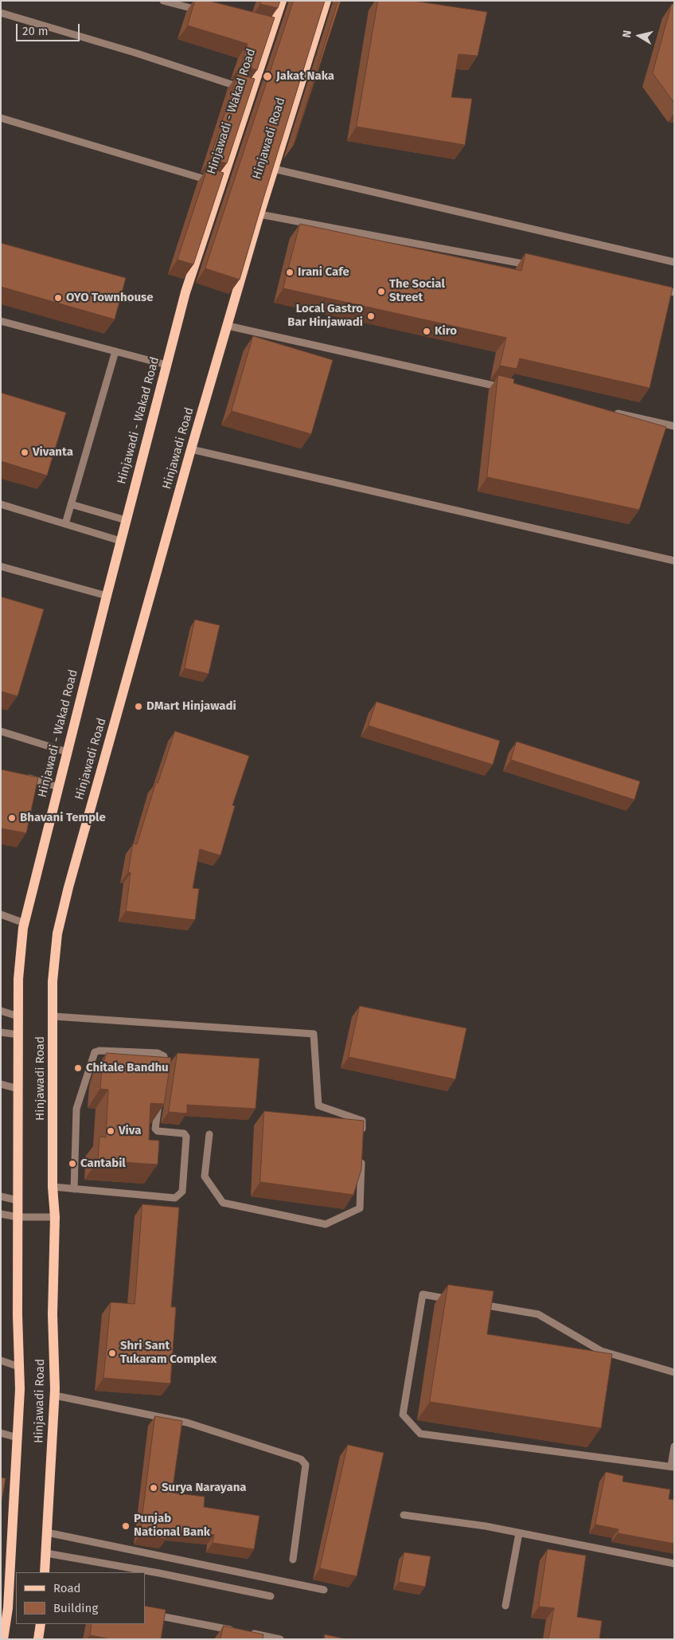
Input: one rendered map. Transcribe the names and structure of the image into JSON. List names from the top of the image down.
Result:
{
  "streets": {
    "main road": ["Hinjawadi - Wakad Road", "Hinjawadi Road"]
  },
  "places": [
    "Jakat Naka",
    "Irani Cafe",
    "The Social Street",
    "OYO Townhouse",
    "Local Gastro Bar Hinjawadi",
    "Kiro",
    "Vivanta",
    "DMart Hinjawadi",
    "Bhavani Temple",
    "Chitale Bandhu",
    "Viva",
    "Cantabil",
    "Shri Sant Tukaram Complex",
    "Surya Narayana",
    "Punjab National Bank"
  ],
  "legend": ["Road", "Building"],
  "scale_bar": "20 m",
  "north": "left"
}
